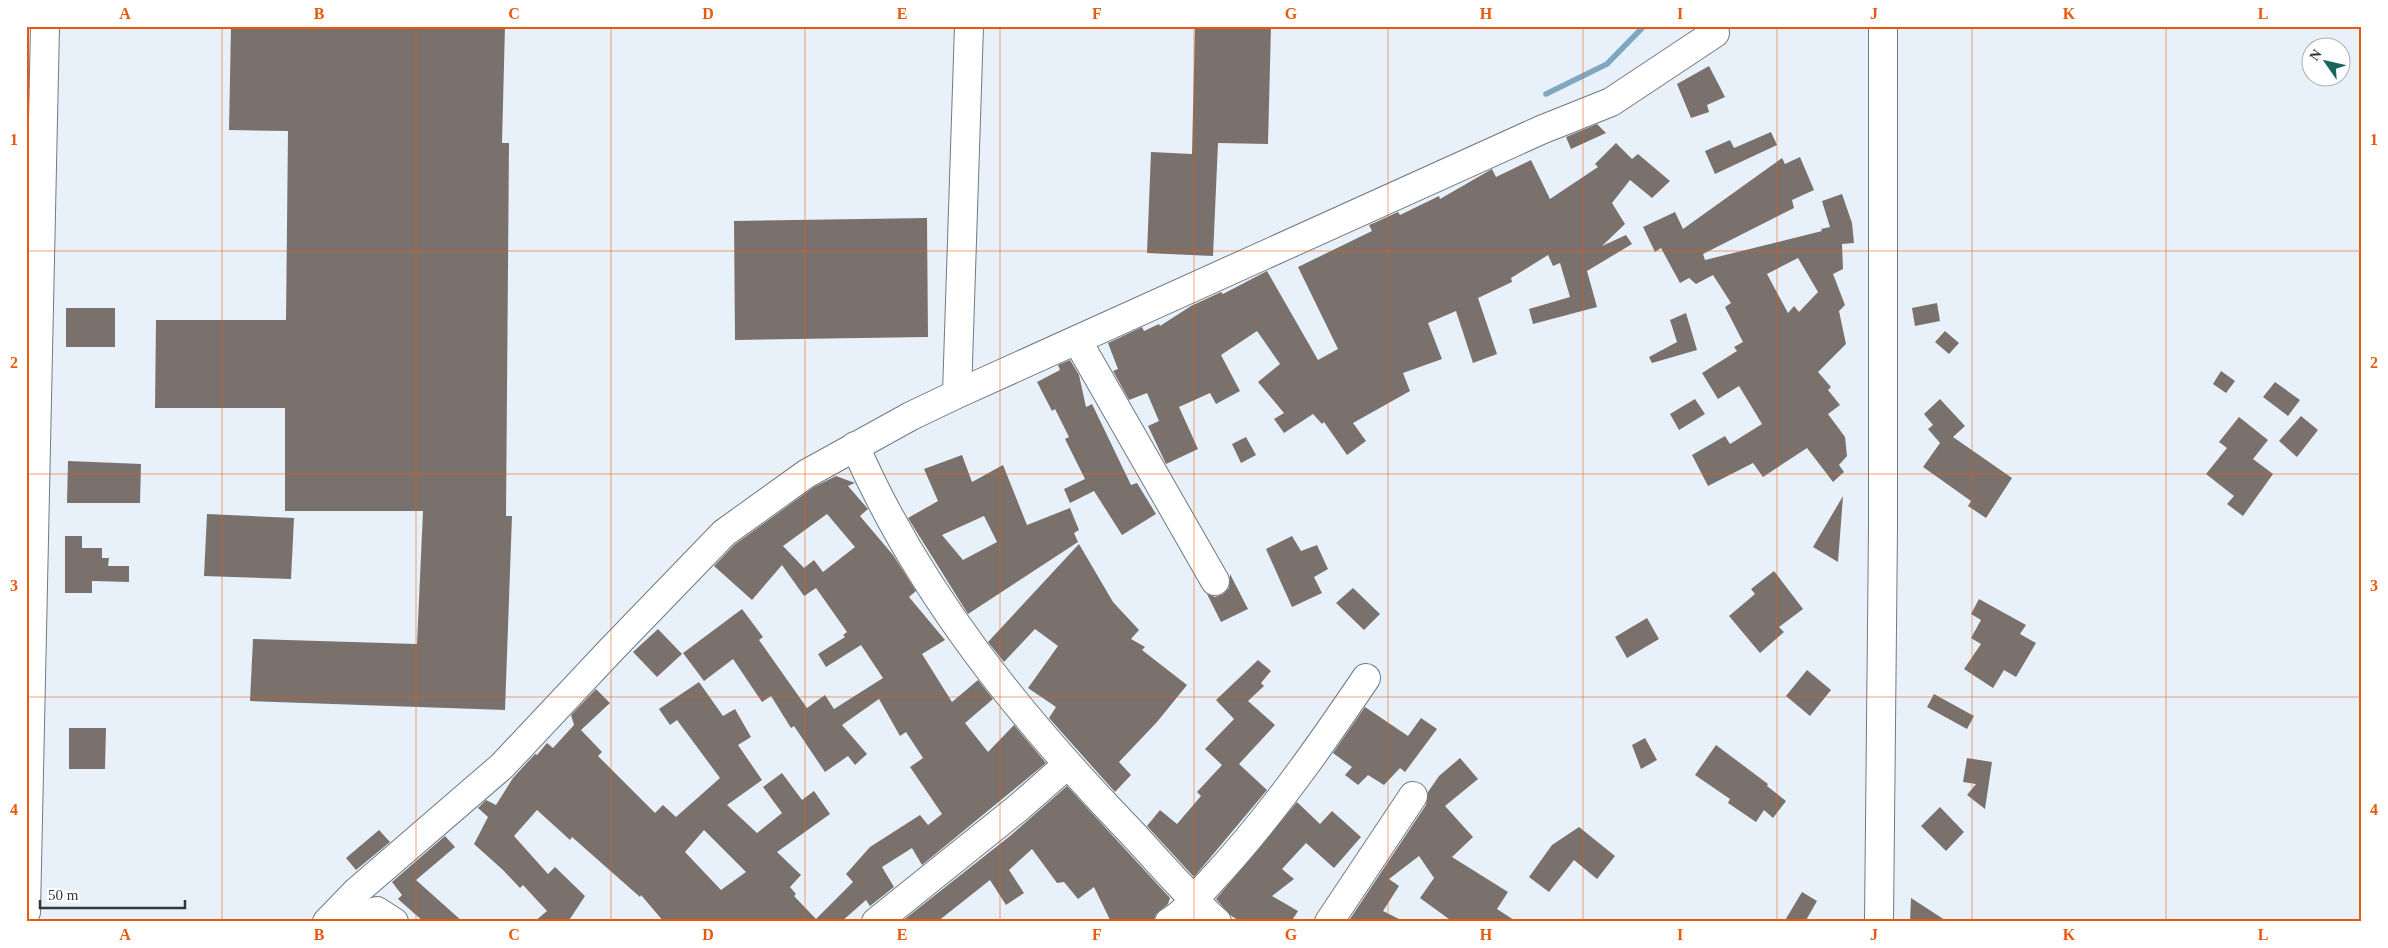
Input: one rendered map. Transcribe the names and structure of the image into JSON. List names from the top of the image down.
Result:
{
  "scale_bar": "50 m",
  "north": "top left",
  "grid": {
    "columns": [
      "A",
      "B",
      "C",
      "D",
      "E",
      "F",
      "G",
      "H",
      "I",
      "J",
      "K",
      "L"
    ],
    "rows": [
      "1",
      "2",
      "3",
      "4"
    ]
  }
}
